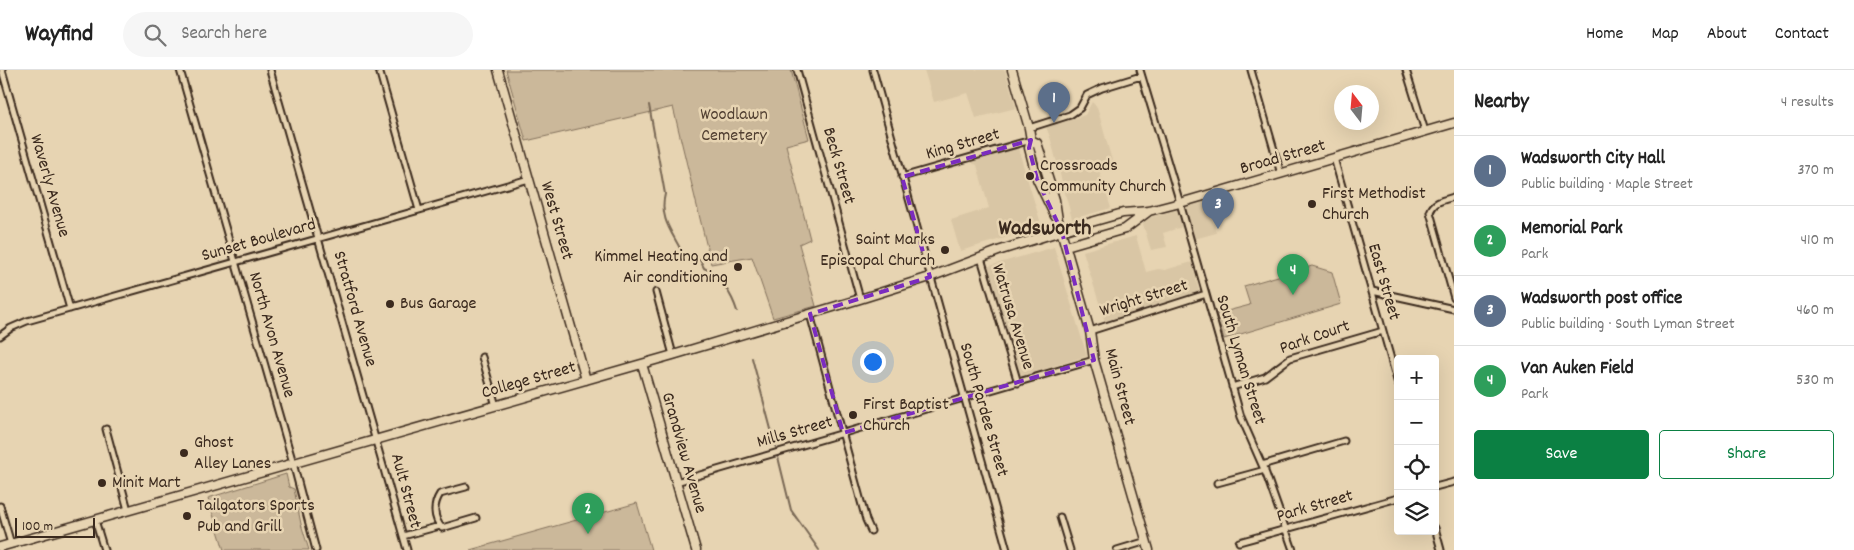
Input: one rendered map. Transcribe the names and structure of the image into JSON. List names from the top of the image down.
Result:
{
  "streets": {
    "main road": [
      "Broad Street",
      "West Street",
      "College Street",
      "Main Street",
      "Grandview Avenue"
    ],
    "street": [
      "King Street",
      "Beck Street",
      "Waverly Avenue",
      "Sunset Boulevard",
      "East Street",
      "Wright Street",
      "Stratford Avenue",
      "Watrusa Avenue",
      "North Avon Avenue",
      "Park Court",
      "South Lyman Street",
      "South Pardee Street",
      "Mills Street",
      "Ault Street",
      "Park Street"
    ]
  },
  "crossings": [
    ["King Street", "Main Street"],
    ["King Street", "South Pardee Street"],
    ["Broad Street", "East Street"],
    ["Broad Street", "South Lyman Street"],
    ["Broad Street", "College Street"],
    ["Broad Street", "Main Street"],
    ["Beck Street", "College Street"],
    ["Waverly Avenue", "Sunset Boulevard"],
    ["West Street", "Sunset Boulevard"],
    ["West Street", "College Street"],
    ["Sunset Boulevard", "Stratford Avenue"],
    ["Sunset Boulevard", "North Avon Avenue"],
    ["East Street", "Park Court"],
    ["Wright Street", "South Lyman Street"],
    ["Wright Street", "Main Street"],
    ["Stratford Avenue", "College Street"],
    ["Stratford Avenue", "Ault Street"],
    ["Watrusa Avenue", "College Street"],
    ["Watrusa Avenue", "Mills Street"],
    ["North Avon Avenue", "College Street"],
    ["Park Court", "South Lyman Street"],
    ["South Lyman Street", "Park Street"],
    ["College Street", "Main Street"],
    ["College Street", "South Pardee Street"],
    ["College Street", "Grandview Avenue"],
    ["College Street", "Ault Street"],
    ["Main Street", "Mills Street"],
    ["South Pardee Street", "Mills Street"],
    ["Mills Street", "Grandview Avenue"]
  ],
  "districts": ["Wadsworth"],
  "parks": ["Woodlawn Cemetery"],
  "places": [
    "Crossroads Community Church",
    "First Methodist Church",
    "Saint Marks Episcopal Church",
    "Kimmel Heating and Air conditioning",
    "Bus Garage",
    "First Baptist Church",
    "Ghost Alley Lanes",
    "Minit Mart",
    "Tailgators Sports Pub and Grill"
  ],
  "scale_bar": "100 m",
  "north": "top",
  "page": {
    "header": "Wayfind",
    "search": "Search here",
    "nav": [
      "Home",
      "Map",
      "About",
      "Contact"
    ],
    "heading": ["Nearby", "4 results"],
    "pins": [
      "1",
      "3",
      "4",
      "2"
    ],
    "list": [
      {
        "mark": "1",
        "name": "Wadsworth City Hall",
        "note": "Public building · Maple Street",
        "value": "370 m"
      },
      {
        "mark": "2",
        "name": "Memorial Park",
        "note": "Park",
        "value": "410 m"
      },
      {
        "mark": "3",
        "name": "Wadsworth post office",
        "note": "Public building · South Lyman Street",
        "value": "460 m"
      },
      {
        "mark": "4",
        "name": "Van Auken Field",
        "note": "Park",
        "value": "530 m"
      }
    ],
    "map_buttons": ["+", "−"],
    "buttons": ["Save", "Share"],
    "scale": "100 m"
  }
}
